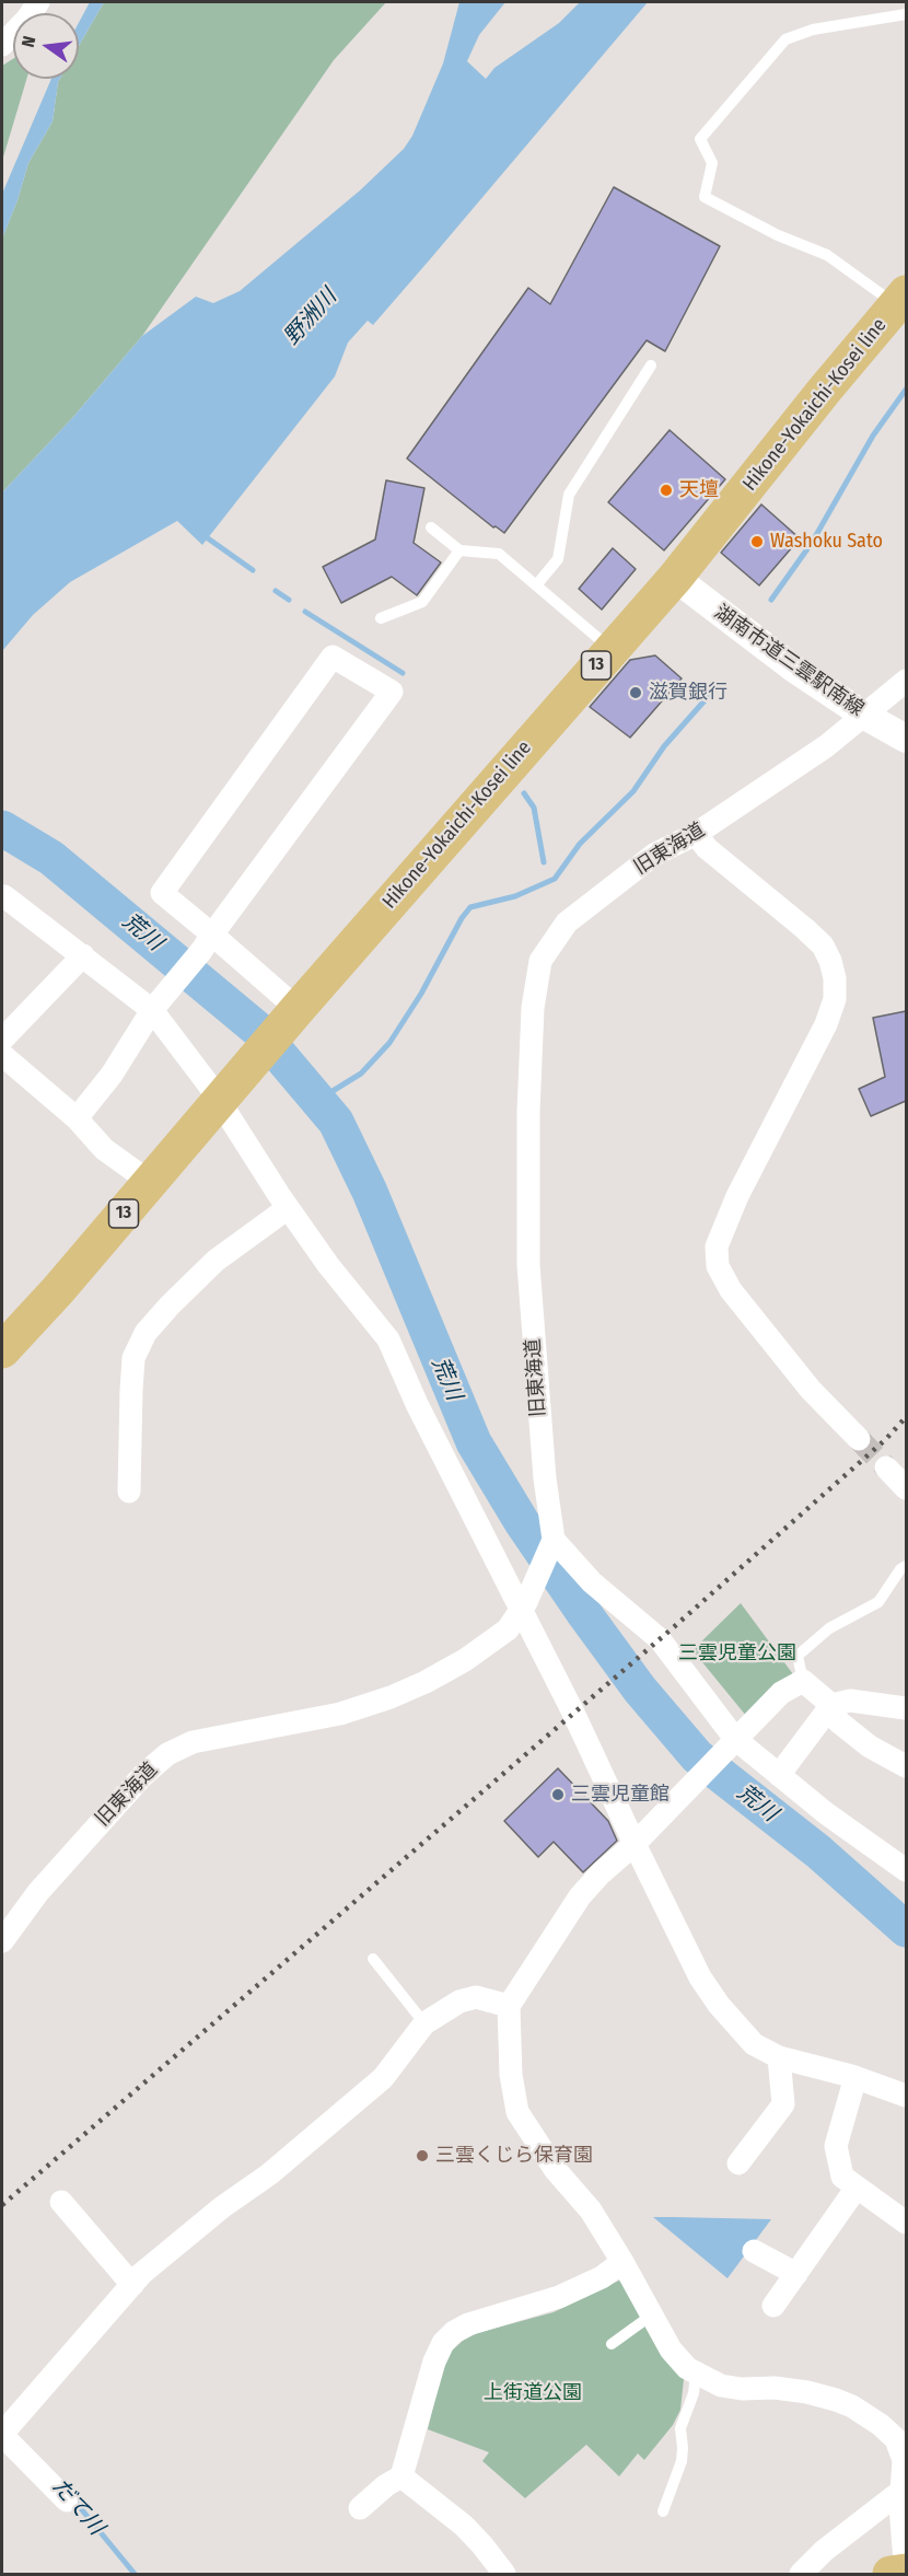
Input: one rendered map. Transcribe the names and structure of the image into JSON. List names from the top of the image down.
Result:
{
  "streets": {
    "main road": ["Hikone-Yokaichi-Kosei line", "13"],
    "street": ["湖南市道三雲駅南線", "旧東海道"]
  },
  "crossings": [
    ["Hikone-Yokaichi-Kosei line", "湖南市道三雲駅南線"],
    ["湖南市道三雲駅南線", "旧東海道"]
  ],
  "water": ["野洲川", "荒川", "だて川"],
  "parks": ["三雲児童公園", "上街道公園"],
  "places": [
    "天壇",
    "Washoku Sato",
    "滋賀銀行",
    "三雲児童館",
    "三雲くじら保育園"
  ],
  "north": "left"
}
